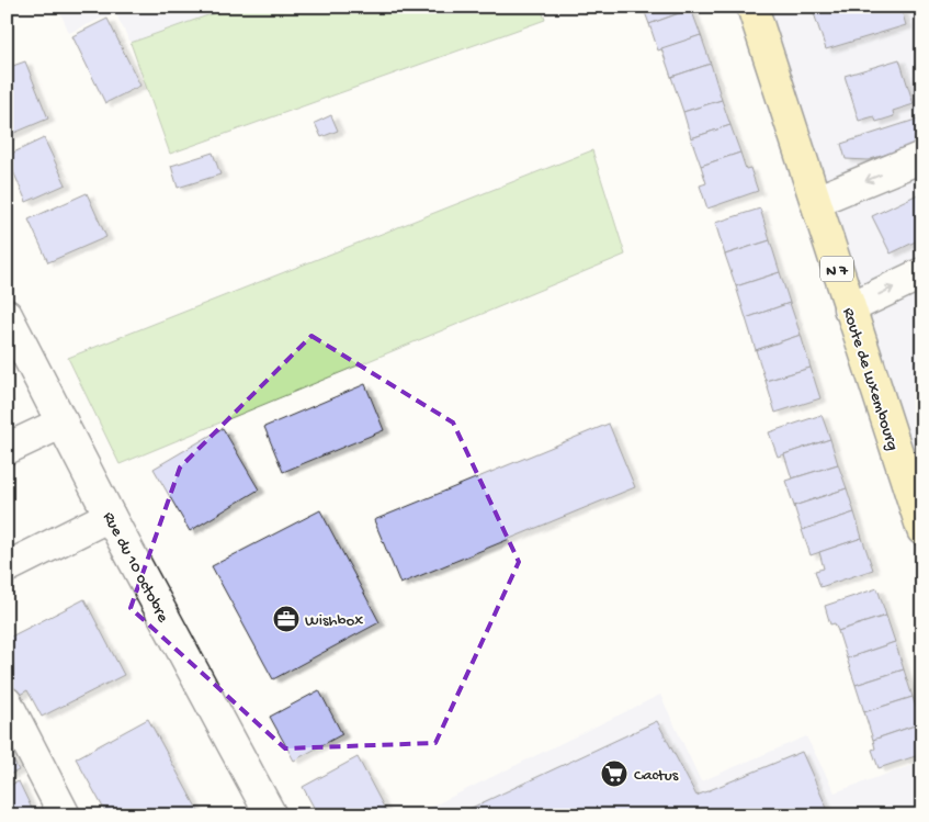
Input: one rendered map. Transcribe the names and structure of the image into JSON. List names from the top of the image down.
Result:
{
  "streets": {
    "main road": ["N 7", "Route de Luxembourg"],
    "street": ["Rue du 10 octobre"]
  },
  "places": {
    "office": ["Wishbox"],
    "supermarket": ["Cactus"]
  }
}
